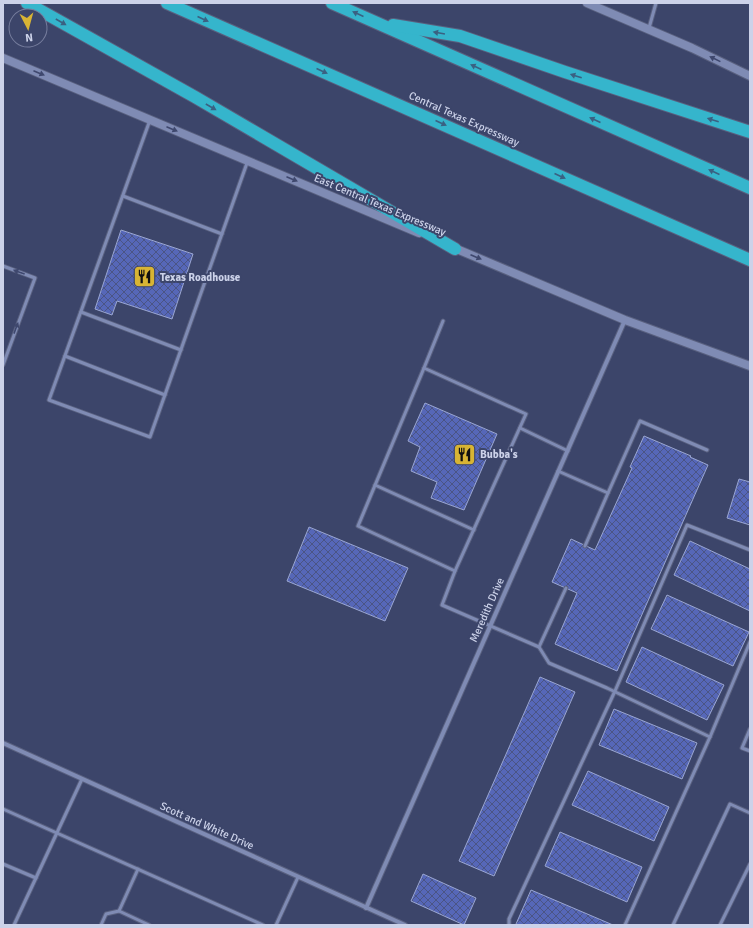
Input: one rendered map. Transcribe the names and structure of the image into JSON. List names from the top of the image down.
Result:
{
  "streets": {
    "highway": ["Central Texas Expressway"],
    "main road": ["East Central Texas Expressway"],
    "street": ["Meredith Drive", "Scott and White Drive"]
  },
  "crossings": [
    ["East Central Texas Expressway", "Meredith Drive"],
    ["Meredith Drive", "Scott and White Drive"]
  ],
  "one_way": ["East Central Texas Expressway"],
  "places": {
    "restaurant": ["Texas Roadhouse", "Bubba's"]
  },
  "north": "bottom"
}
